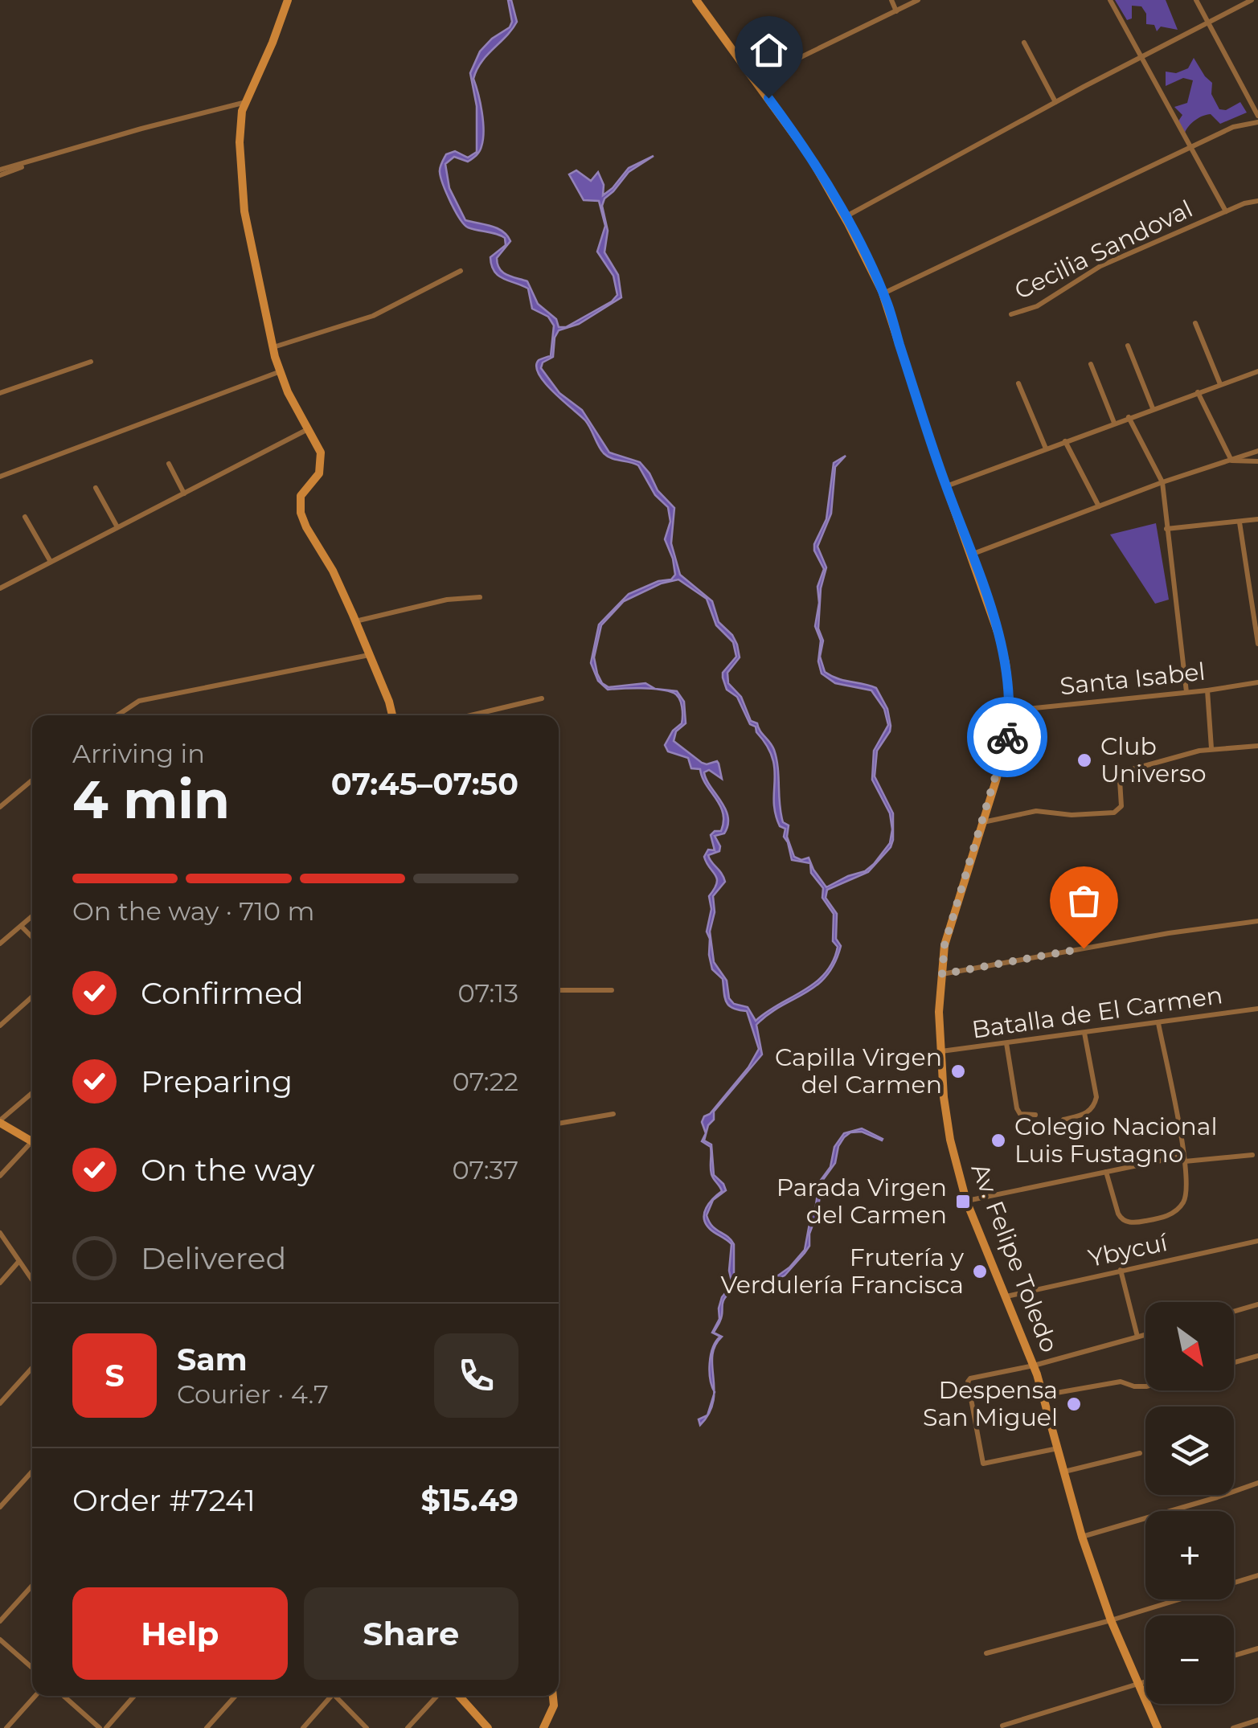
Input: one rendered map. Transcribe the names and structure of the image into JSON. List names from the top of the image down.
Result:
{
  "streets": {
    "main road": ["Av. Felipe Toledo"],
    "street": [
      "Cecilia Sandoval",
      "Santa Isabel",
      "Batalla de El Carmen",
      "Ybycuí"
    ]
  },
  "crossings": [
    ["Santa Isabel", "Av. Felipe Toledo"],
    ["Batalla de El Carmen", "Av. Felipe Toledo"],
    ["Ybycuí", "Av. Felipe Toledo"]
  ],
  "places": {
    "other": [
      "Club Universo",
      "Capilla Virgen del Carmen",
      "Colegio Nacional Luis Fustagno",
      "Frutería y Verdulería Francisca",
      "Despensa San Miguel"
    ],
    "transit": ["Parada Virgen del Carmen"]
  },
  "north": "bottom right",
  "page": {
    "heading": ["4 min", "Arriving in", "07:45–07:50"],
    "panel": [
      "Sam",
      "Courier · 4.7",
      "Order #7241",
      "$15.49"
    ],
    "bar": "On the way · 710 m",
    "list": [
      ["Confirmed", "07:13"],
      ["Preparing", "07:22"],
      ["On the way", "07:37"],
      "Delivered"
    ],
    "map_buttons": ["+", "−"],
    "round": "S",
    "buttons": ["Help", "Share"]
  }
}
